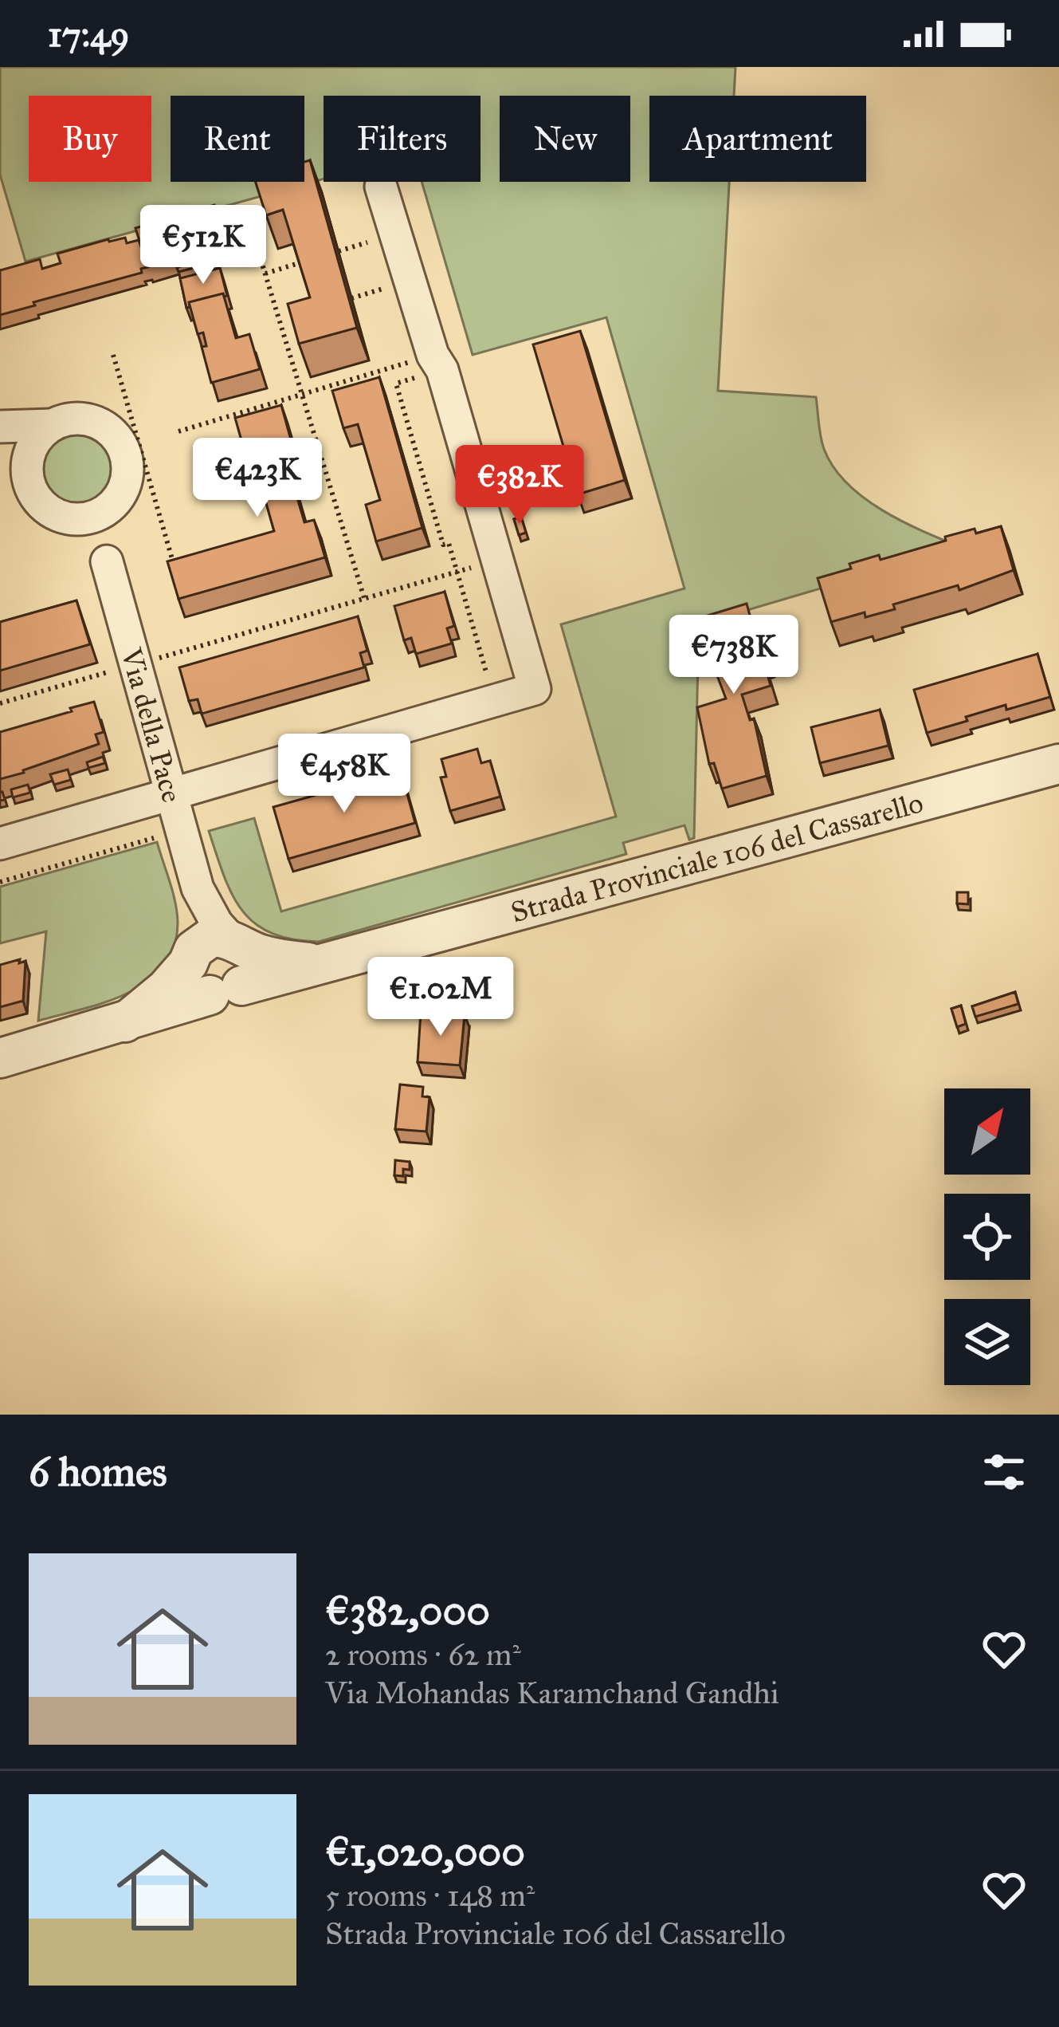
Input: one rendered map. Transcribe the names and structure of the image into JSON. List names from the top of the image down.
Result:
{
  "streets": {
    "street": ["Via della Pace", "Strada Provinciale 106 del Cassarello"]
  },
  "crossings": [
    ["Via della Pace", "Strada Provinciale 106 del Cassarello"]
  ],
  "north": "top right",
  "page": {
    "status": "17:49",
    "chip": [
      "Buy",
      "Rent",
      "Filters",
      "New",
      "Apartment"
    ],
    "price": [
      "€512K",
      "€423K",
      "€382K",
      "€738K",
      "€458K",
      "€1.02M"
    ],
    "heading": "6 homes",
    "list": [
      {
        "name": "€382,000",
        "note": "2 rooms · 62 m² · Via Mohandas Karamchand Gandhi"
      },
      {
        "name": "€1,020,000",
        "note": "5 rooms · 148 m² · Strada Provinciale 106 del Cassarello"
      }
    ]
  }
}
